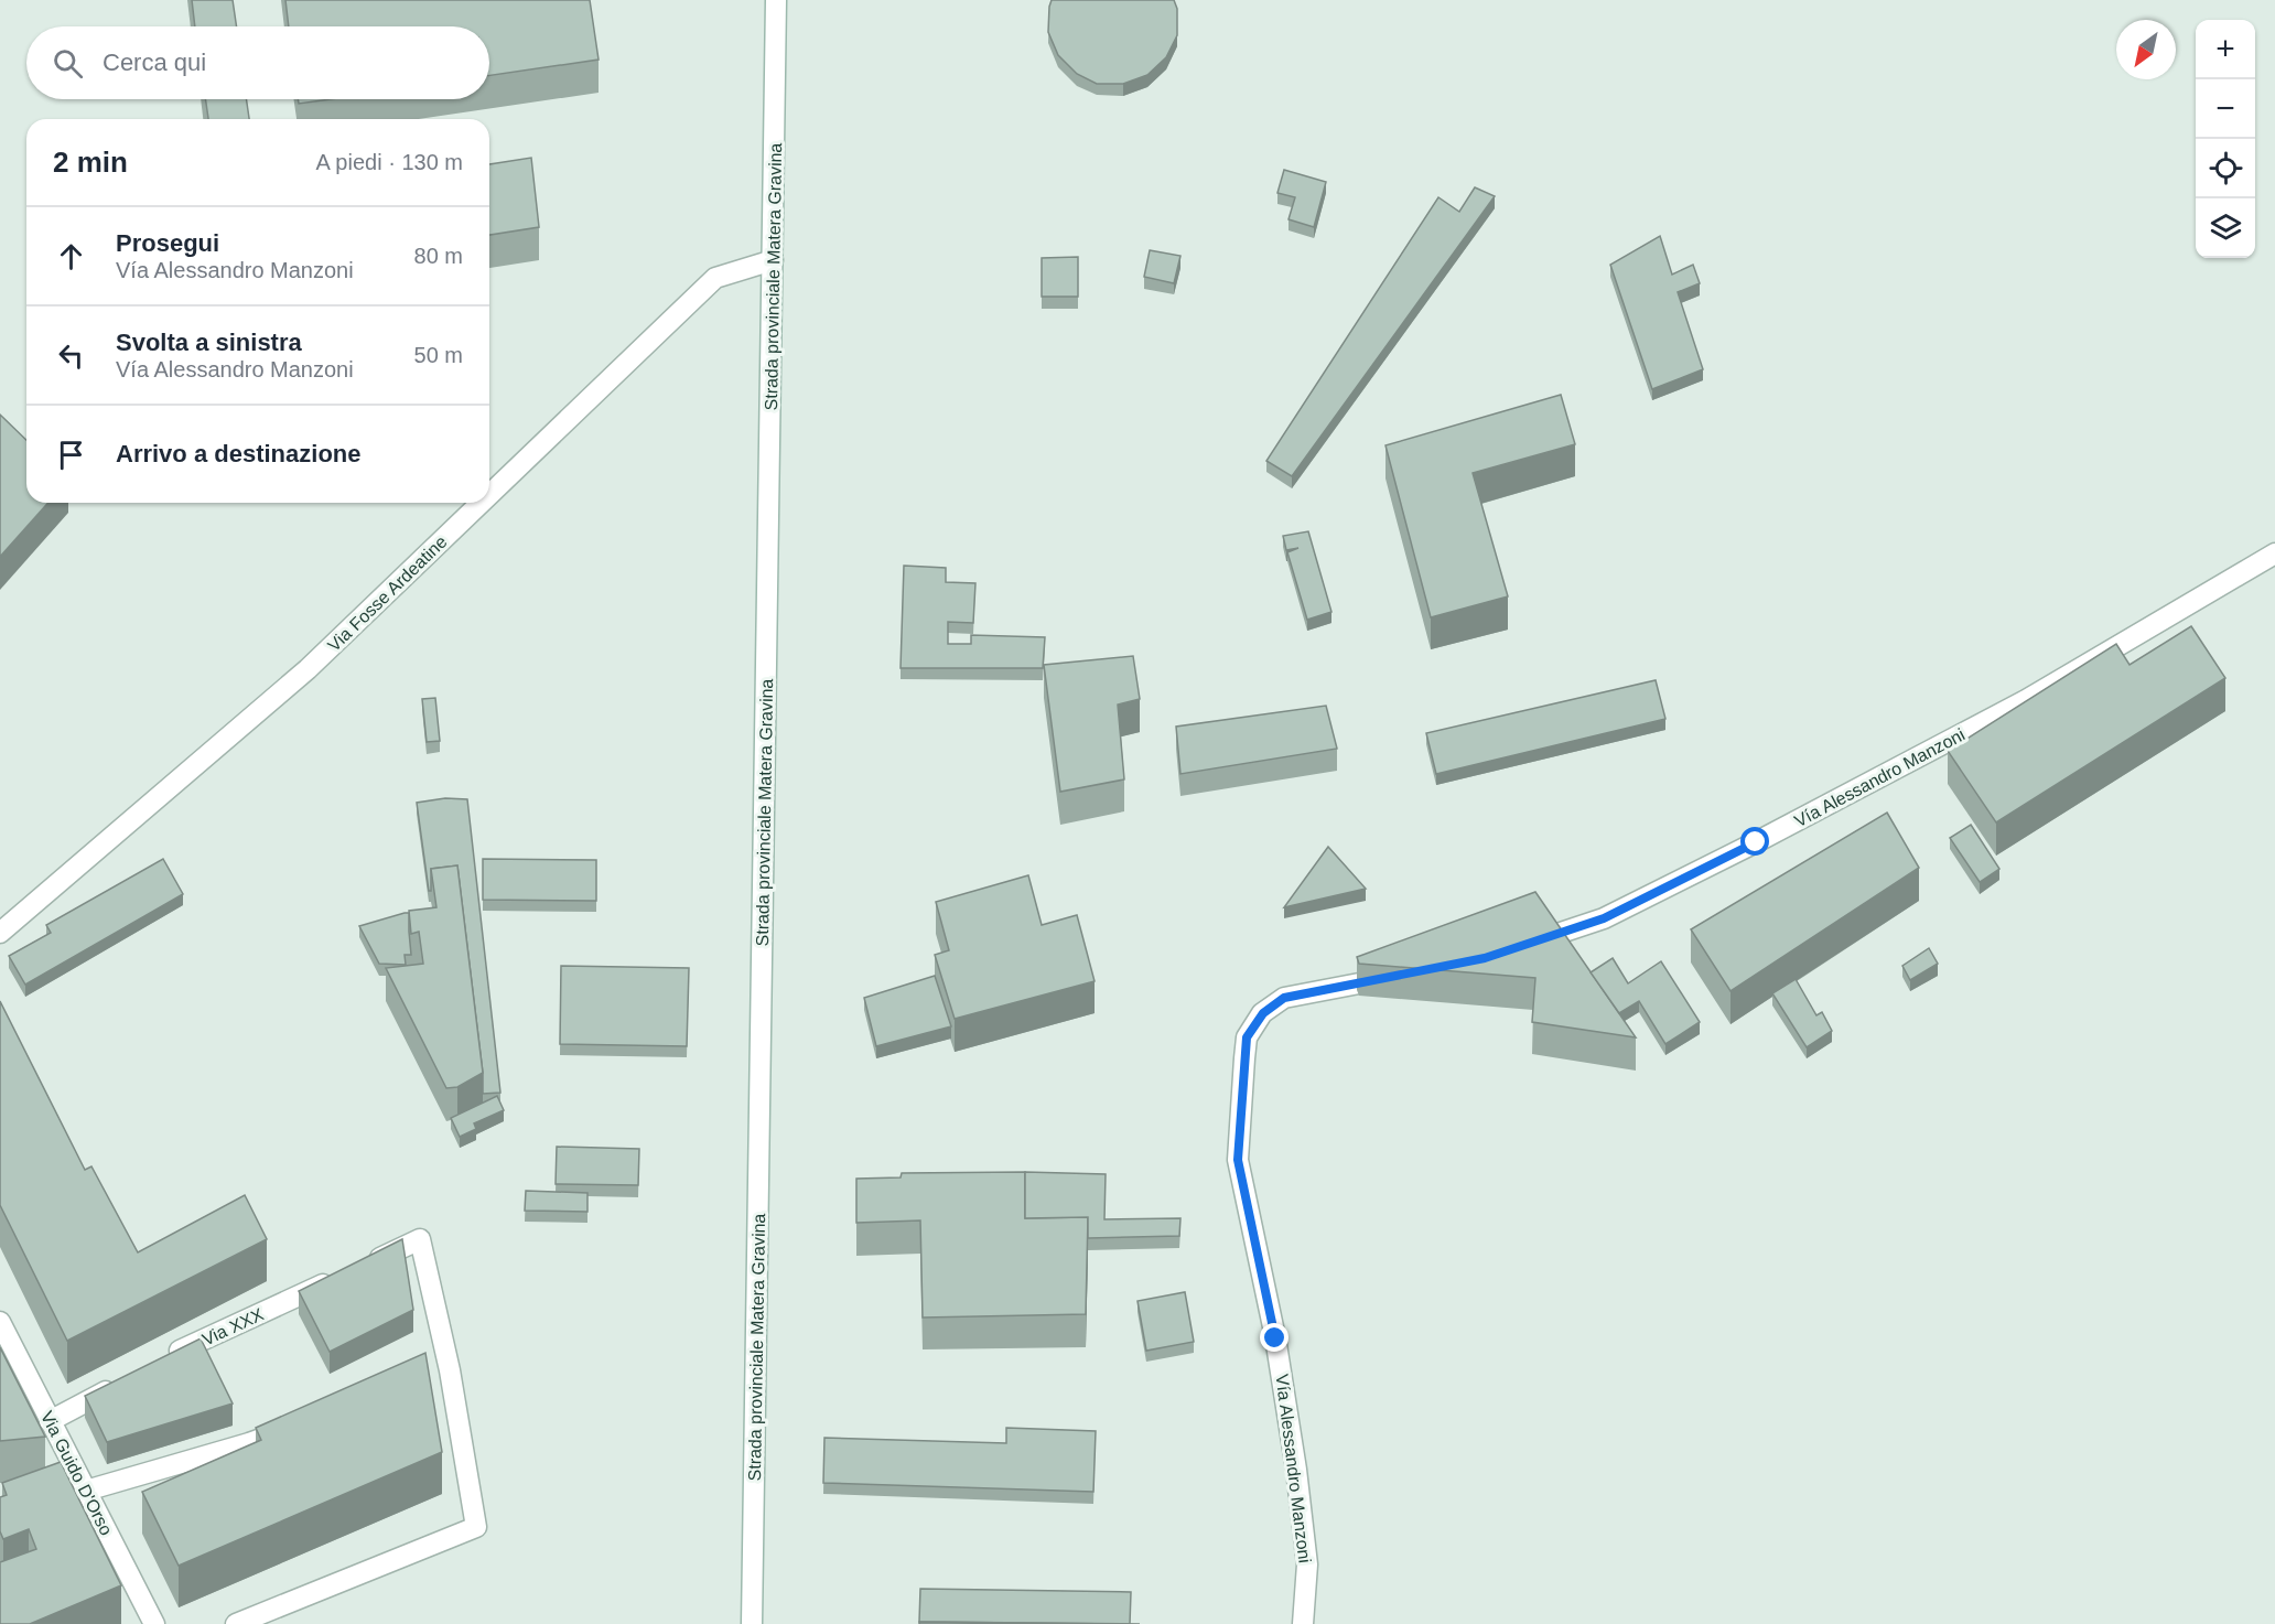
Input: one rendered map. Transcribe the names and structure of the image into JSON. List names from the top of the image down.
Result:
{
  "streets": {
    "street": [
      "Strada provinciale Matera Gravina",
      "Via Fosse Ardeatine",
      "Vía Alessandro Manzoni",
      "Via XXX",
      "Via Guido D'Orso"
    ]
  },
  "crossings": [
    ["Strada provinciale Matera Gravina", "Via Fosse Ardeatine"]
  ],
  "north": "bottom left",
  "page": {
    "map_buttons": ["+", "−"],
    "search": "Cerca qui",
    "heading": ["2 min", "A piedi · 130 m"],
    "list": [
      ["Prosegui", "Vía Alessandro Manzoni", "80 m"],
      ["Svolta a sinistra", "Vía Alessandro Manzoni", "50 m"],
      "Arrivo a destinazione"
    ]
  }
}
